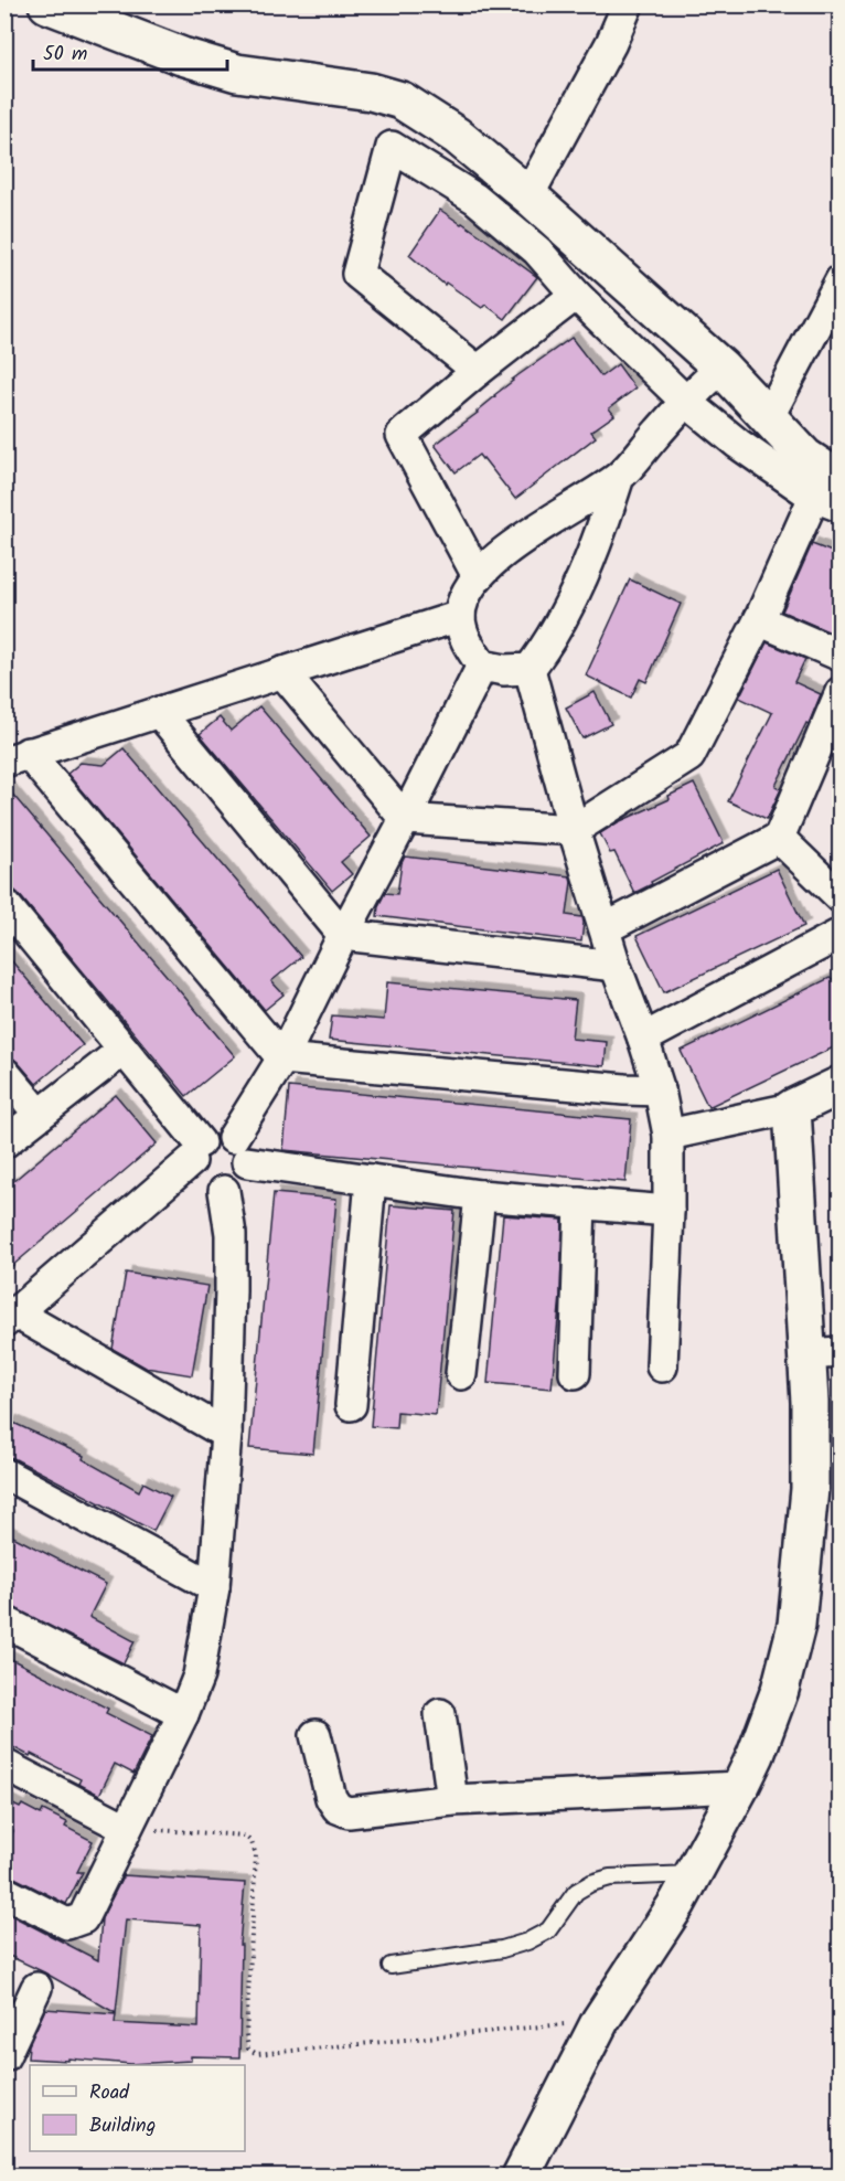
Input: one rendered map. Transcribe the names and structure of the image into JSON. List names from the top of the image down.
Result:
{
  "legend": ["Road", "Building"],
  "scale_bar": "50 m"
}
